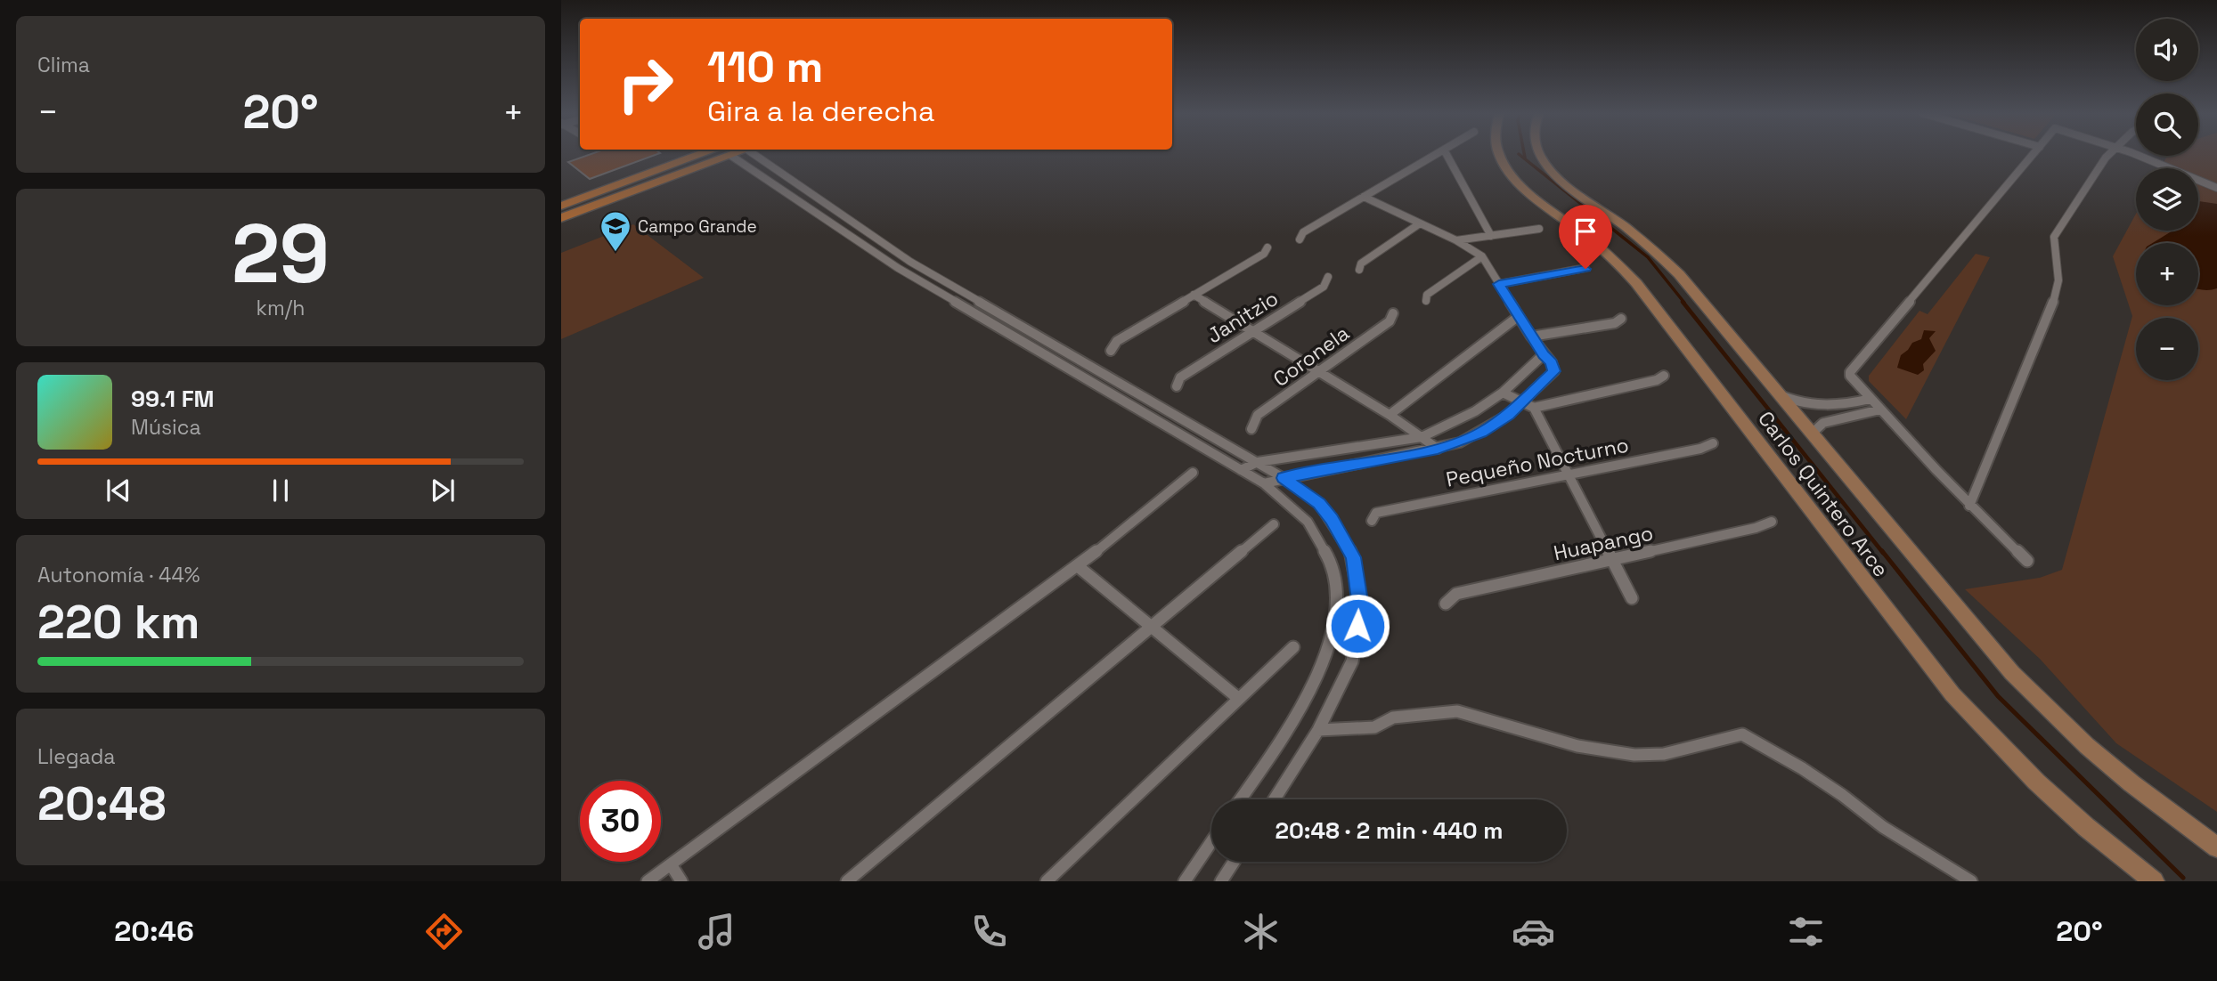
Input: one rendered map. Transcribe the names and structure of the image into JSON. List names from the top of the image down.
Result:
{
  "streets": {
    "main road": ["Carlos Quintero Arce"],
    "street": [
      "Janitzio",
      "Coronela",
      "Pequeño Nocturno",
      "Huapango"
    ]
  },
  "places": {
    "school or university": ["Campo Grande"]
  },
  "page": {
    "tile": [
      "Clima",
      ["29", "km/h"],
      ["Autonomía · 44%", "220 km"],
      ["Llegada", "20:48"]
    ],
    "map_buttons": ["+", "−"],
    "turn": ["110 m", "Gira a la derecha"],
    "heat": ["−", "20°", "+"],
    "song": ["99.1 FM", "Música"],
    "limit": "30",
    "trip": "20:48 · 2 min · 440 m",
    "tabs": ["20:46", "20°"]
  }
}
